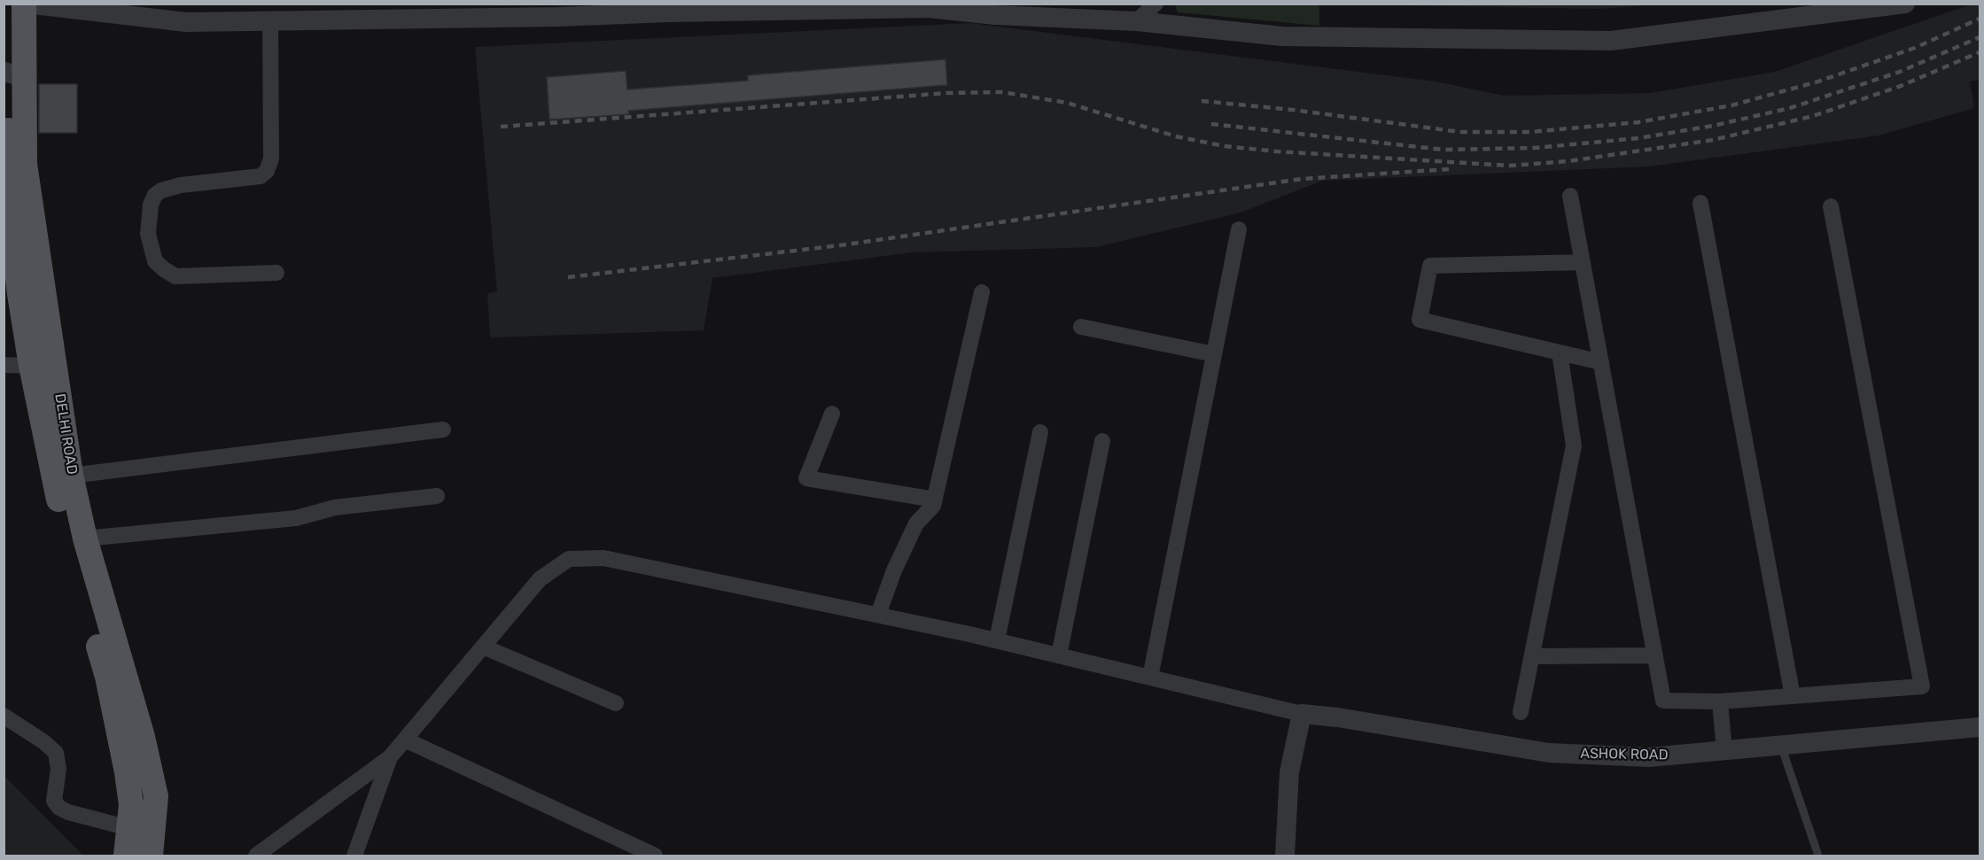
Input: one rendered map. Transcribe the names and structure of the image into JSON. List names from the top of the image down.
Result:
{
  "streets": {
    "main road": ["DELHI ROAD"],
    "street": ["ASHOK ROAD"]
  }
}
